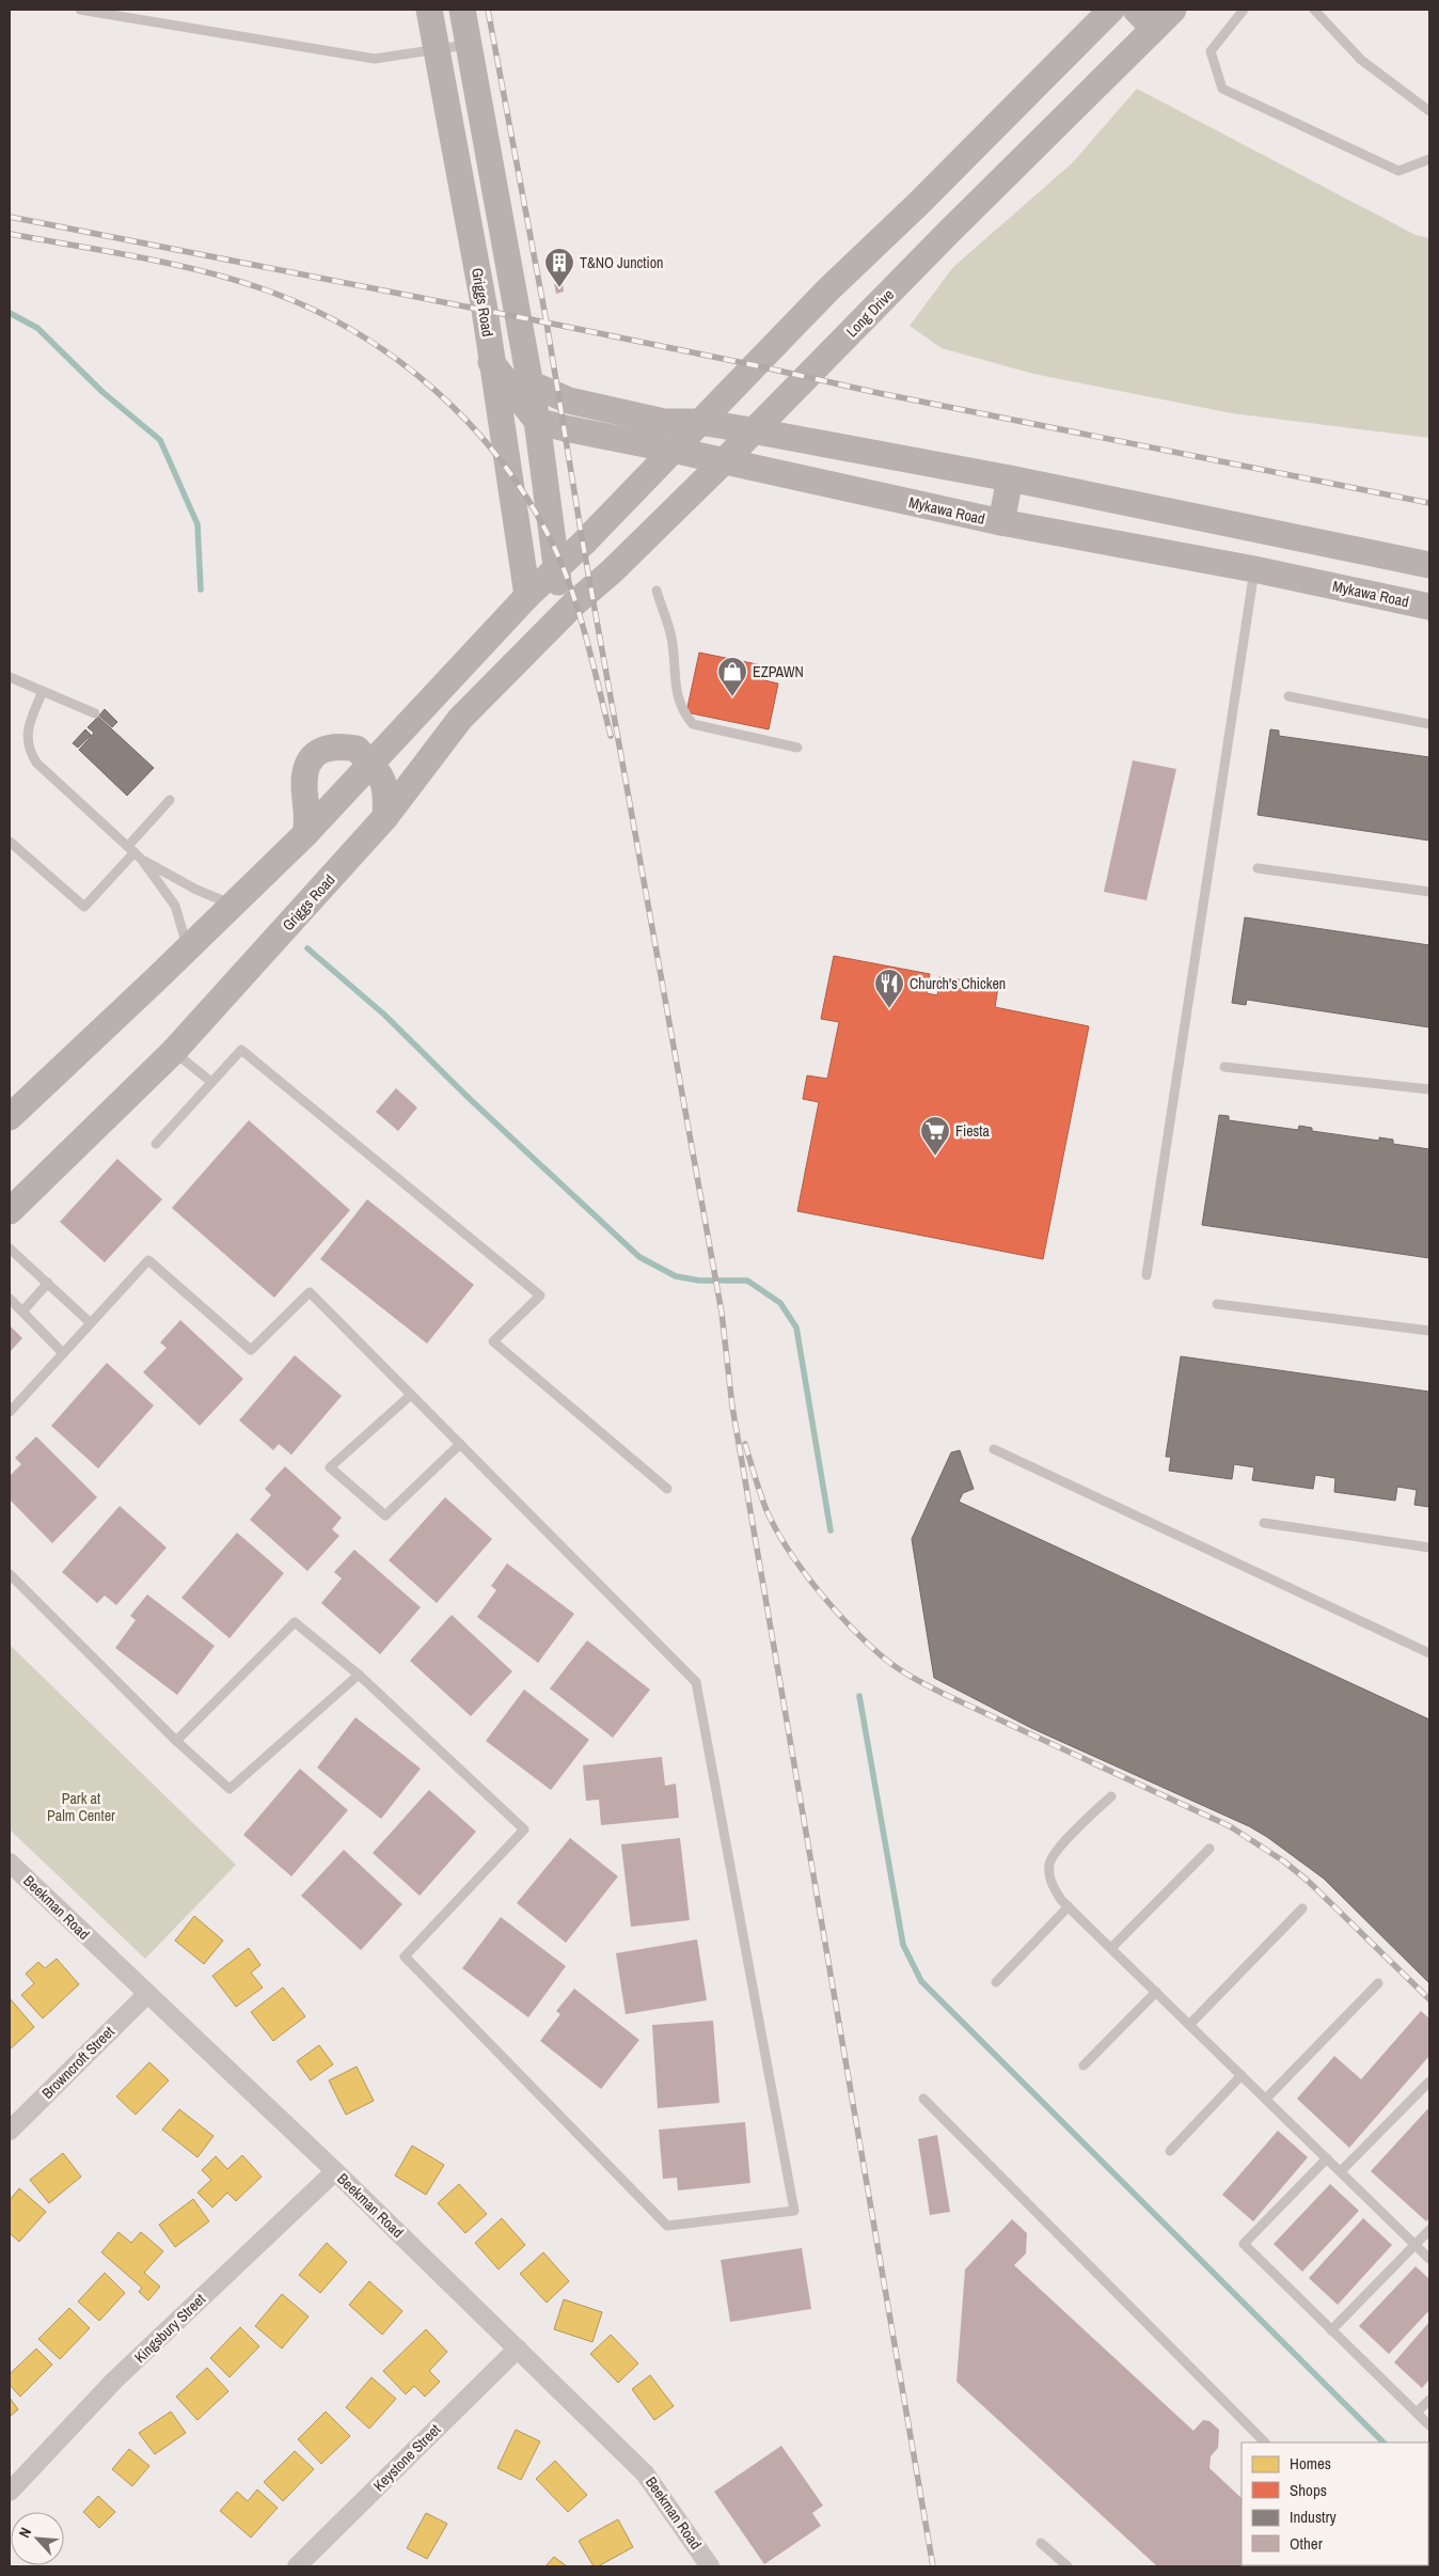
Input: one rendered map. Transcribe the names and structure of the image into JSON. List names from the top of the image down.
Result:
{
  "streets": {
    "main road": ["Griggs Road", "Long Drive", "Mykawa Road"],
    "street": [
      "Beekman Road",
      "Browncroft Street",
      "Kingsbury Street",
      "Keystone Street"
    ]
  },
  "crossings": [
    ["Griggs Road", "Long Drive"],
    ["Long Drive", "Mykawa Road"],
    ["Beekman Road", "Browncroft Street"],
    ["Beekman Road", "Kingsbury Street"],
    ["Beekman Road", "Keystone Street"]
  ],
  "parks": ["Park at Palm Center"],
  "places": {
    "building": ["T&NO Junction"],
    "shop": ["EZPAWN"],
    "restaurant": ["Church's Chicken"],
    "supermarket": ["Fiesta"]
  },
  "legend": [
    "Homes",
    "Shops",
    "Industry",
    "Other"
  ],
  "north": "top left"
}
